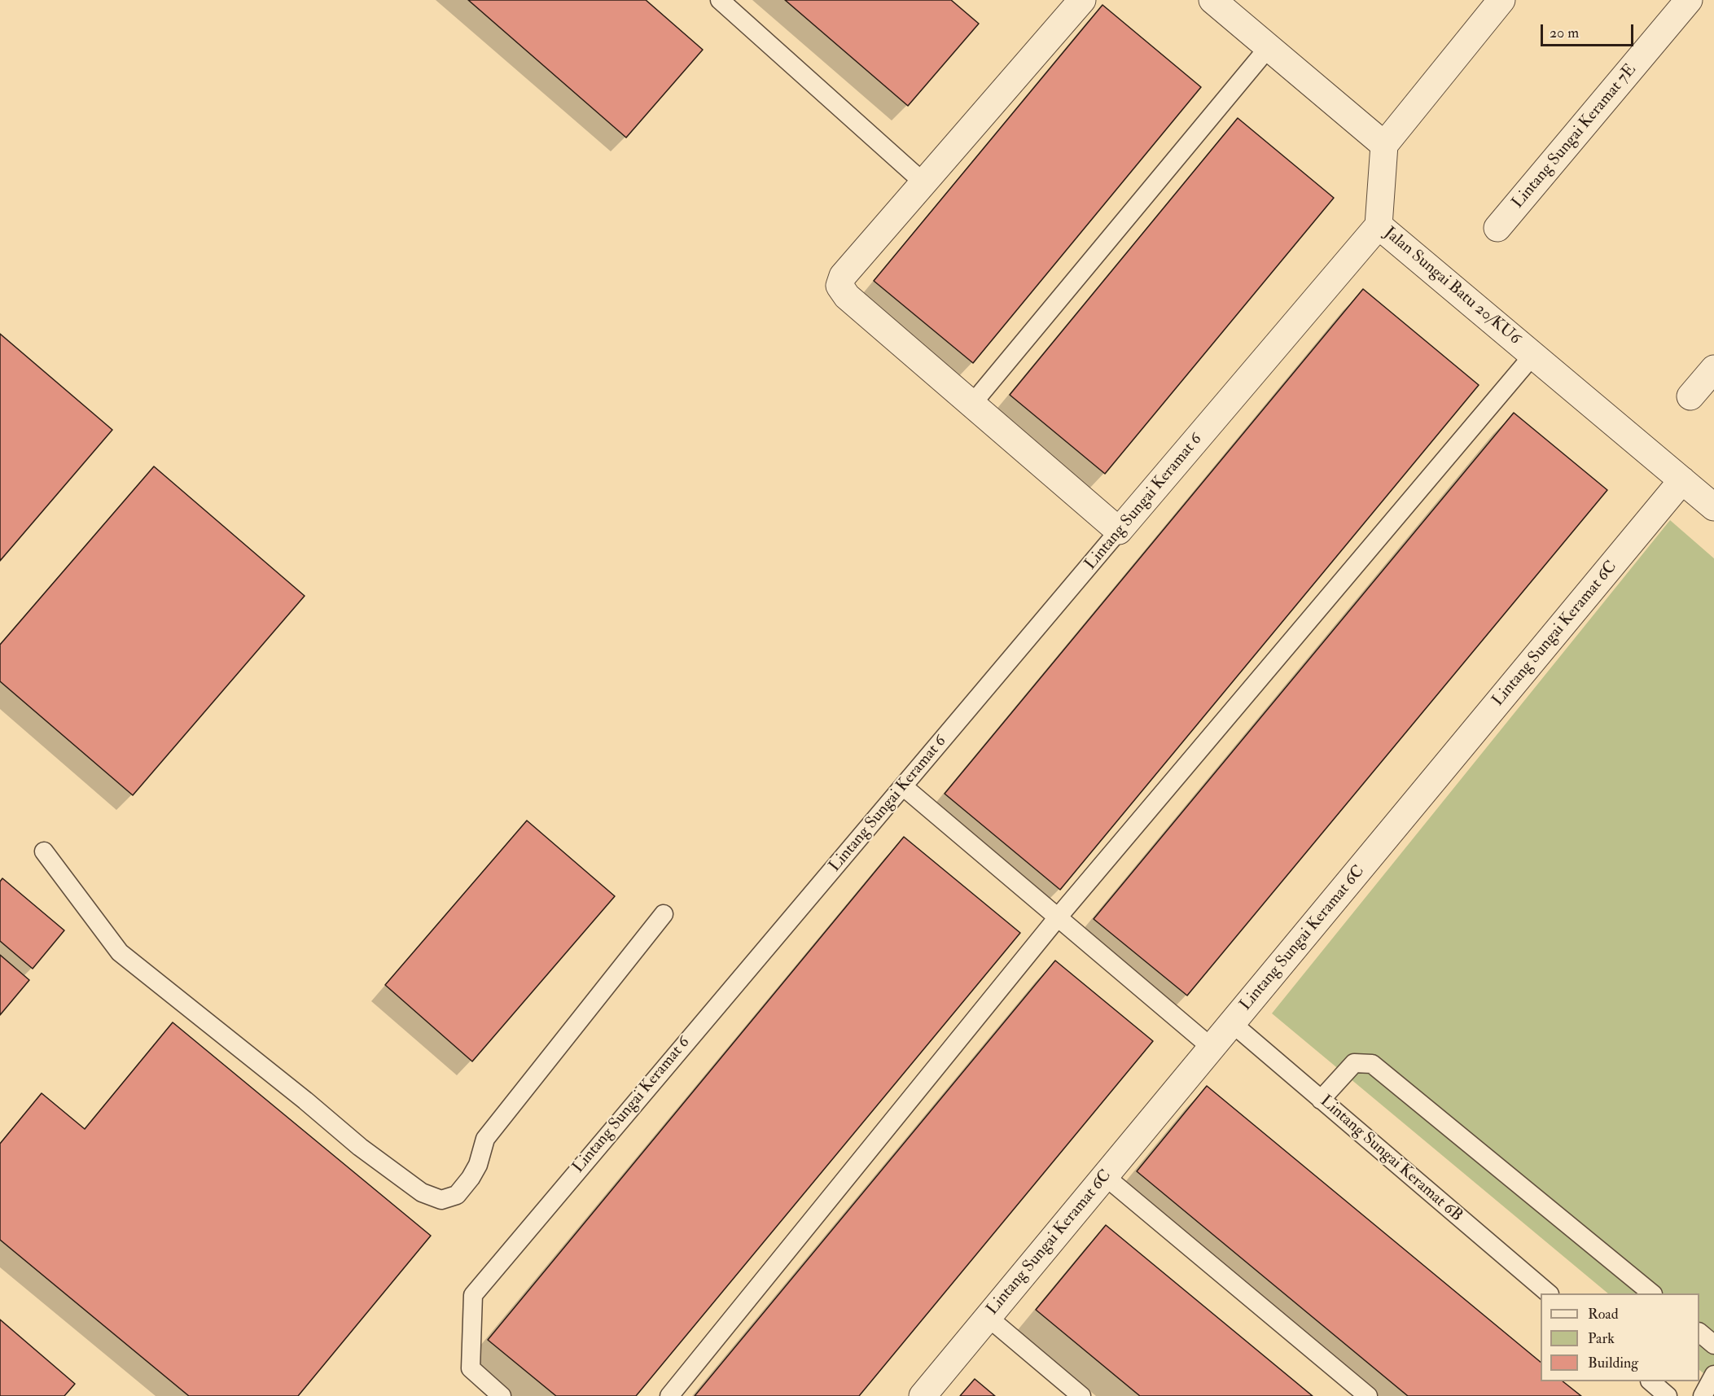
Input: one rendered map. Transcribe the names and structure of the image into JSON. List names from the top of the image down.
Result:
{
  "streets": {
    "street": [
      "Lintang Sungai Keramat 7E",
      "Jalan Sungai Batu 20/KU6",
      "Lintang Sungai Keramat 6",
      "Lintang Sungai Keramat 6C"
    ],
    "lane": ["Lintang Sungai Keramat 6B"]
  },
  "crossings": [
    ["Jalan Sungai Batu 20/KU6", "Lintang Sungai Keramat 6"],
    ["Jalan Sungai Batu 20/KU6", "Lintang Sungai Keramat 6C"],
    ["Lintang Sungai Keramat 6C", "Lintang Sungai Keramat 6B"]
  ],
  "legend": ["Road", "Park", "Building"],
  "scale_bar": "20 m"
}
